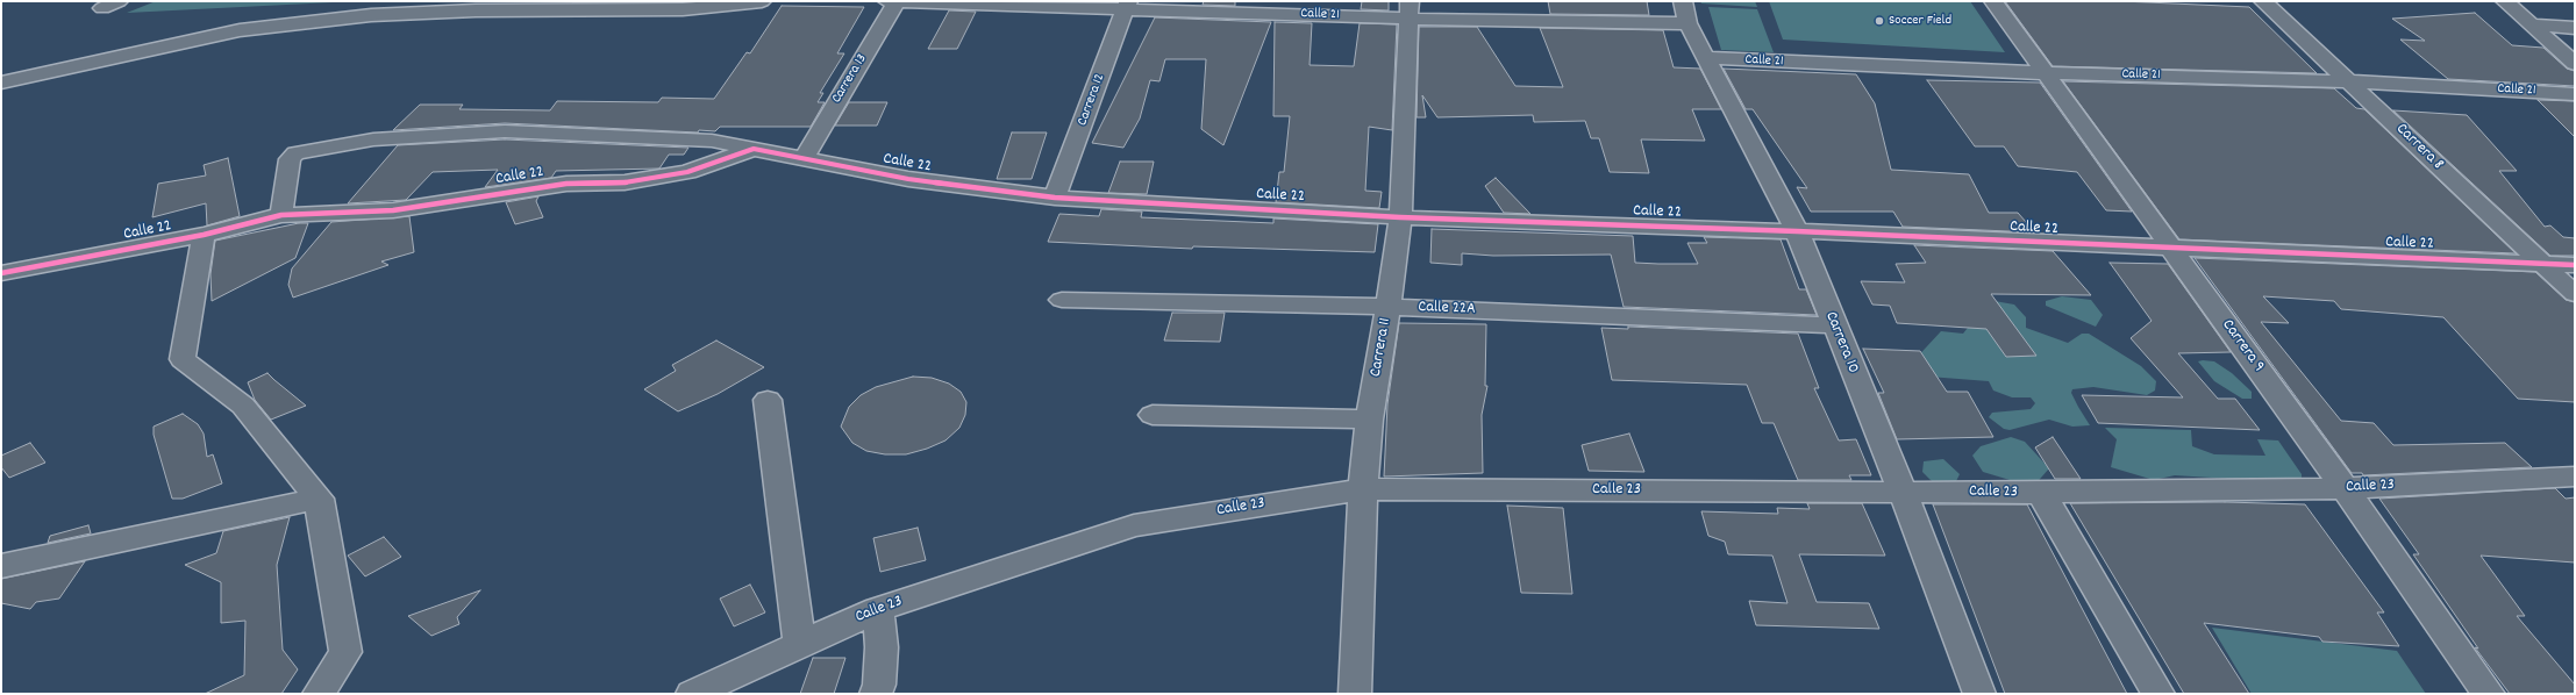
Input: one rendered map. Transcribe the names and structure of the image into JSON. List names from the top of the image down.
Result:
{
  "streets": {
    "street": [
      "Calle 21",
      "Carrera 13",
      "Carrera 12",
      "Carrera 8",
      "Calle 22",
      "Calle 22A",
      "Carrera 10",
      "Carrera 9",
      "Carrera 11",
      "Calle 23"
    ]
  },
  "crossings": [
    ["Calle 21", "Carrera 13"],
    ["Calle 21", "Carrera 12"],
    ["Calle 21", "Carrera 8"],
    ["Calle 21", "Carrera 10"],
    ["Calle 21", "Carrera 9"],
    ["Calle 21", "Carrera 11"],
    ["Carrera 13", "Calle 22"],
    ["Carrera 12", "Calle 22"],
    ["Carrera 8", "Calle 22"],
    ["Calle 22", "Carrera 10"],
    ["Calle 22", "Carrera 9"],
    ["Calle 22", "Carrera 11"],
    ["Calle 22A", "Carrera 10"],
    ["Calle 22A", "Carrera 11"],
    ["Carrera 10", "Calle 23"],
    ["Carrera 9", "Calle 23"],
    ["Carrera 11", "Calle 23"]
  ],
  "places": ["Soccer Field"]
}
